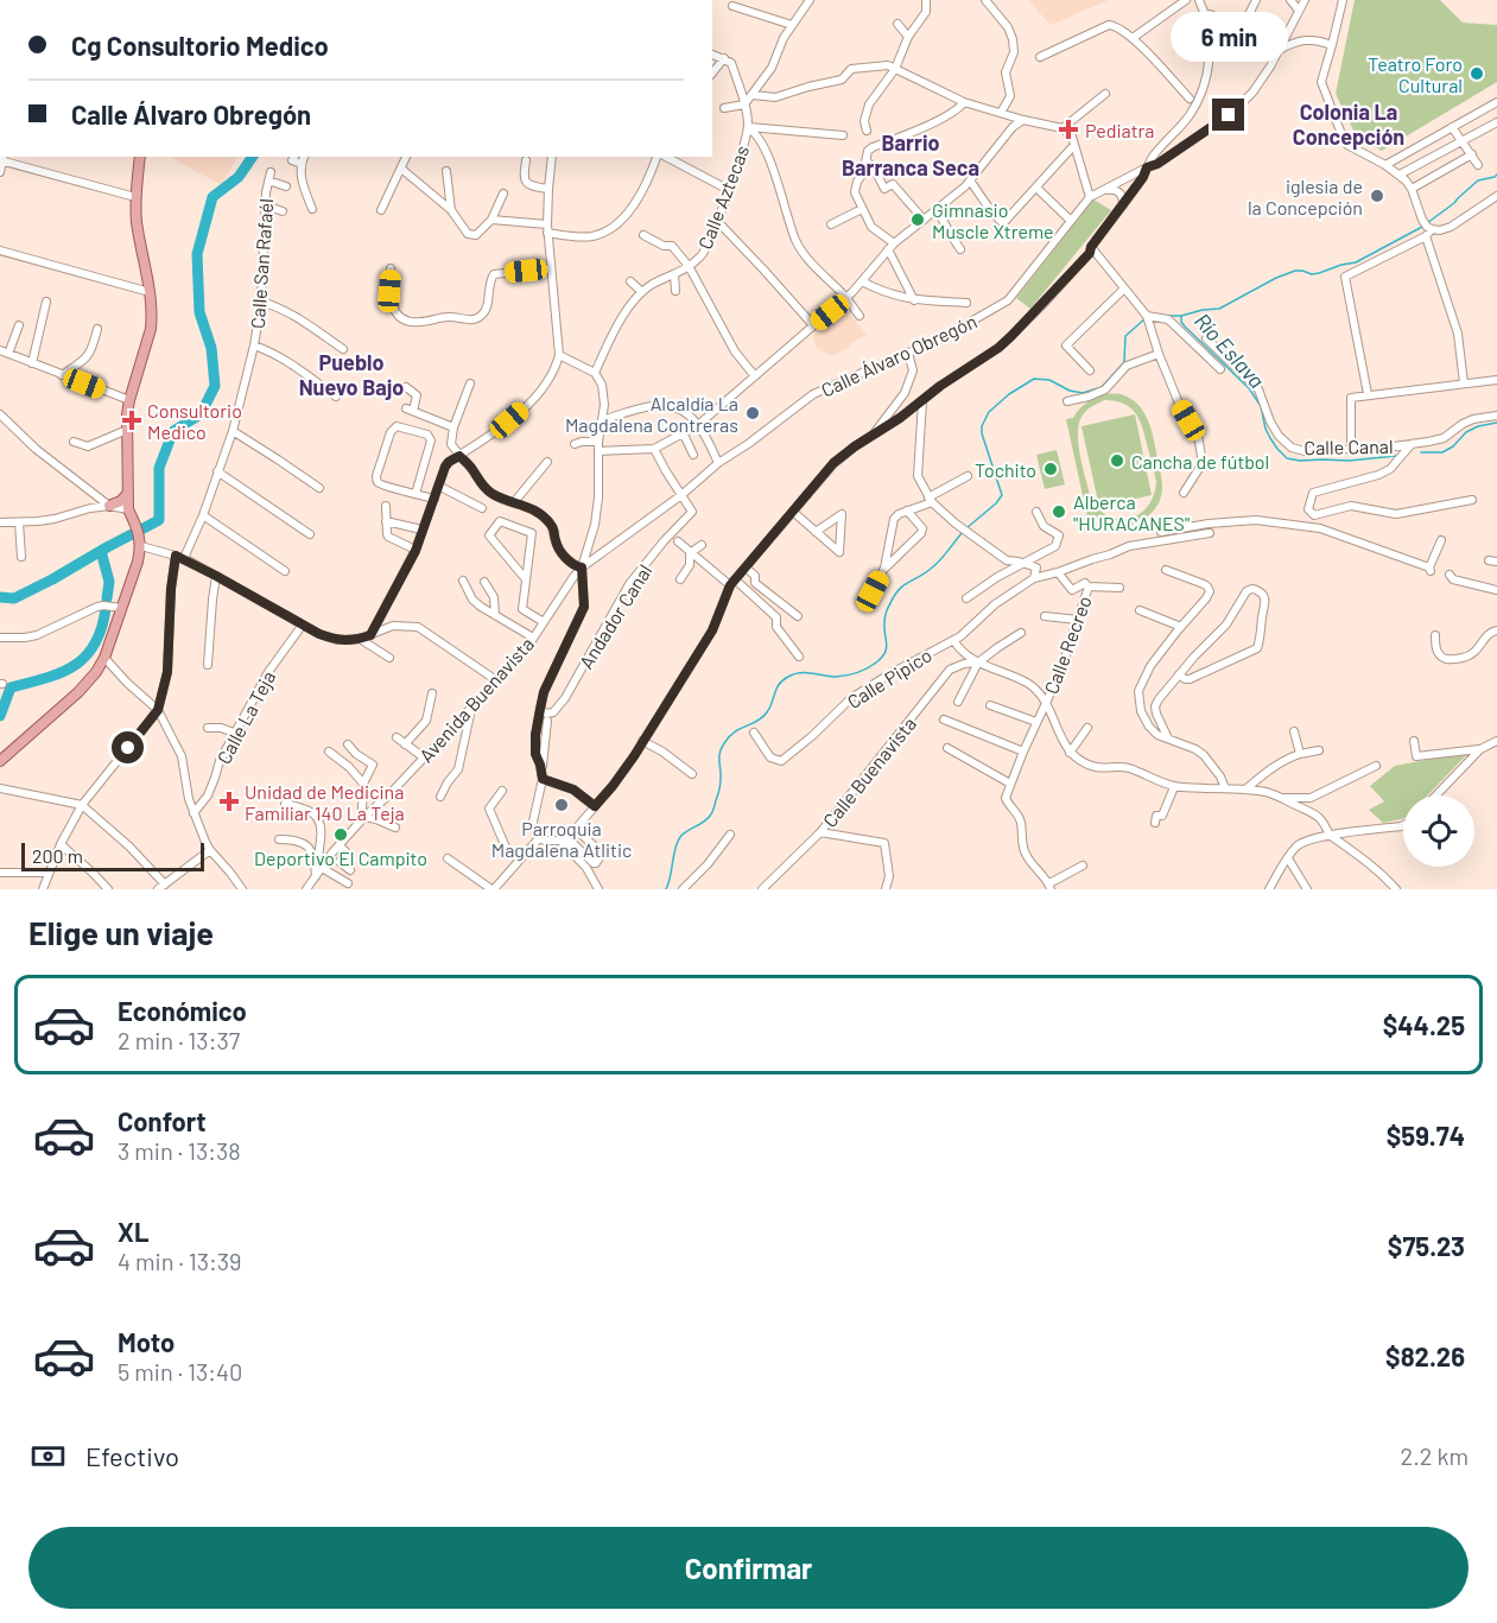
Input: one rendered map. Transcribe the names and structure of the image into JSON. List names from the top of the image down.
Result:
{
  "streets": {
    "street": [
      "Calle Aztecas",
      "Calle San Rafaél",
      "Calle Álvaro Obregón",
      "Calle Canal",
      "Andador Canal",
      "Calle Recreo",
      "Calle Pipico",
      "Avenida Buenavista",
      "Calle La Teja",
      "Calle Buenavista"
    ]
  },
  "crossings": [
    ["Calle Álvaro Obregón", "Andador Canal"],
    ["Calle Álvaro Obregón", "Avenida Buenavista"]
  ],
  "districts": ["Colonia La Concepción", "Barrio Barranca Seca", "Pueblo Nuevo Bajo"],
  "water": ["Río Eslava"],
  "places": {
    "other": [
      "Teatro Foro Cultural",
      "iglesia de la Concepción",
      "Gimnasio Muscle Xtreme",
      "Alcaldía La Magdalena Contreras",
      "Cancha de fútbol",
      "Tochito",
      "Alberca \"HURACANES\"",
      "Parroquia Magdalena Atlitic",
      "Deportivo El Campito"
    ],
    "health": ["Pediatra", "Consultorio Medico", "Unidad de Medicina Familiar 140 La Teja"]
  },
  "scale_bar": "200 m",
  "page": {
    "banner": ["Cg Consultorio Medico", "Calle Álvaro Obregón"],
    "bubble": "6 min",
    "scale": "200 m",
    "heading": "Elige un viaje",
    "list": [
      {
        "name": "Económico",
        "note": "2 min · 13:37",
        "value": "$44.25"
      },
      {
        "name": "Confort",
        "note": "3 min · 13:38",
        "value": "$59.74"
      },
      {
        "name": "XL",
        "note": "4 min · 13:39",
        "value": "$75.23"
      },
      {
        "name": "Moto",
        "note": "5 min · 13:40",
        "value": "$82.26"
      }
    ],
    "pay": ["Efectivo", "2.2 km"],
    "buttons": "Confirmar"
  }
}
